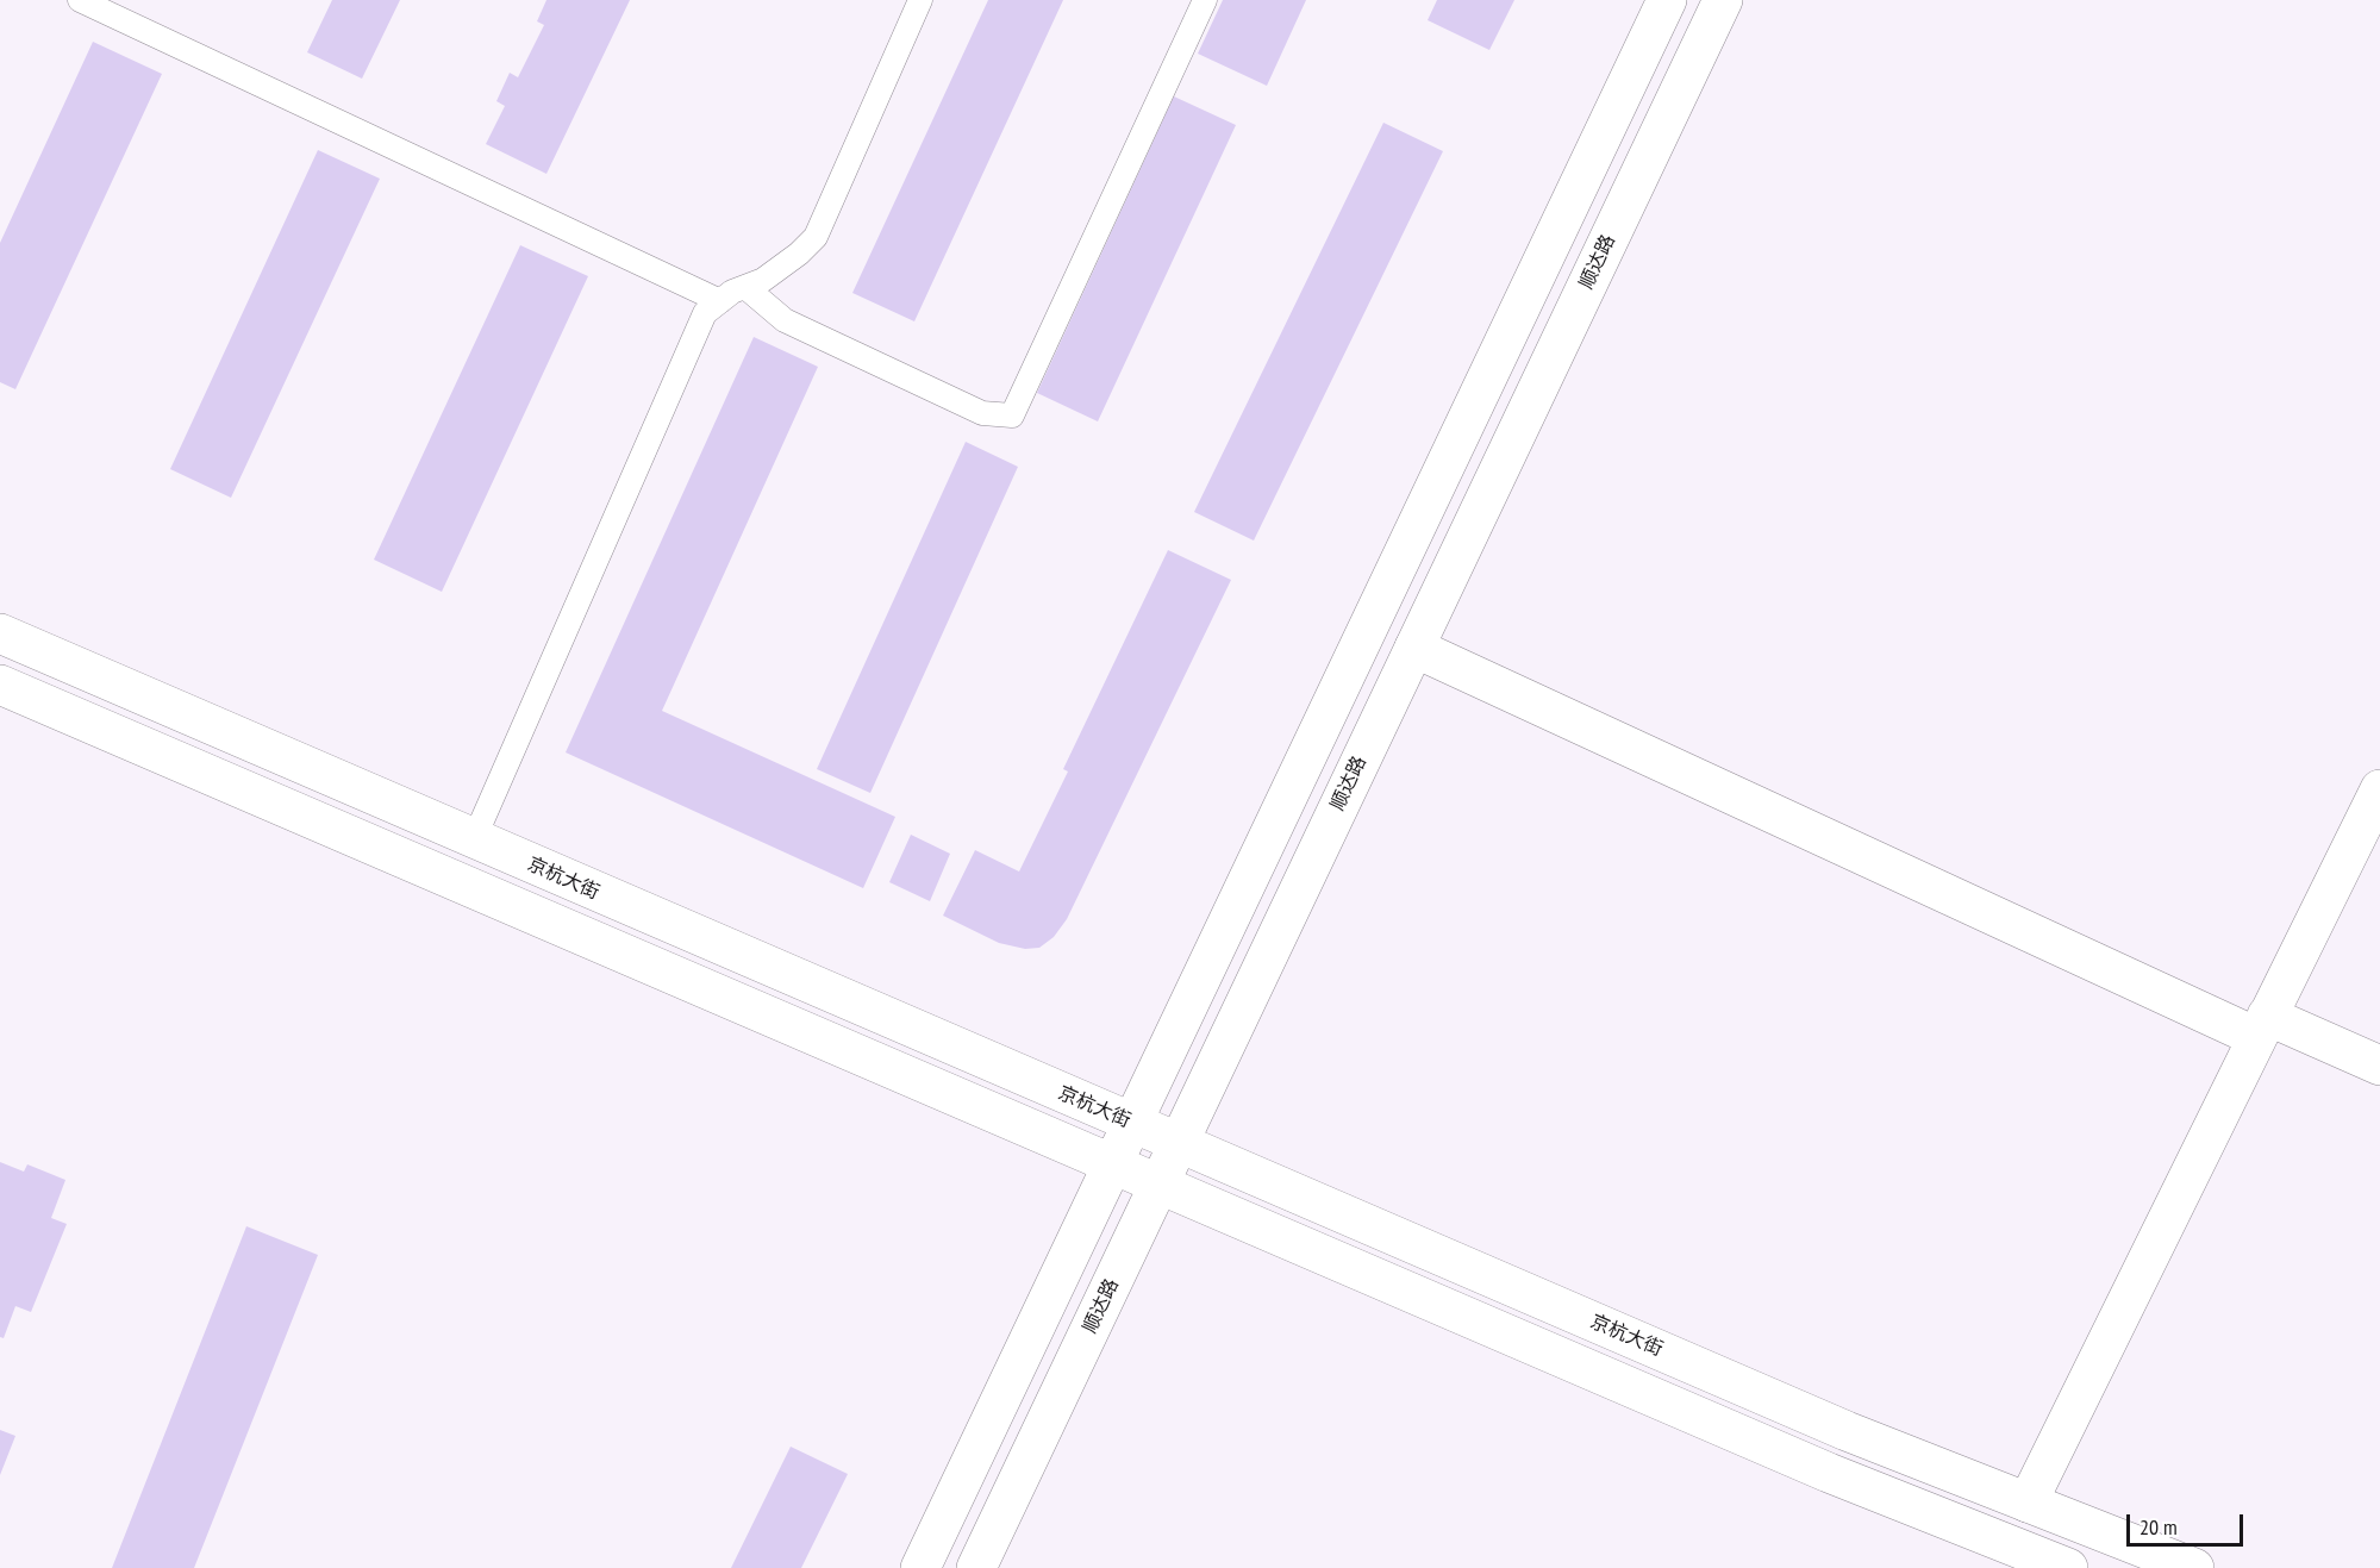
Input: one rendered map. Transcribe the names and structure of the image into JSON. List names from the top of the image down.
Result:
{
  "streets": {
    "main road": ["顺达路", "京杭大街"]
  },
  "crossings": [
    ["顺达路", "京杭大街"]
  ],
  "scale_bar": "20 m"
}
